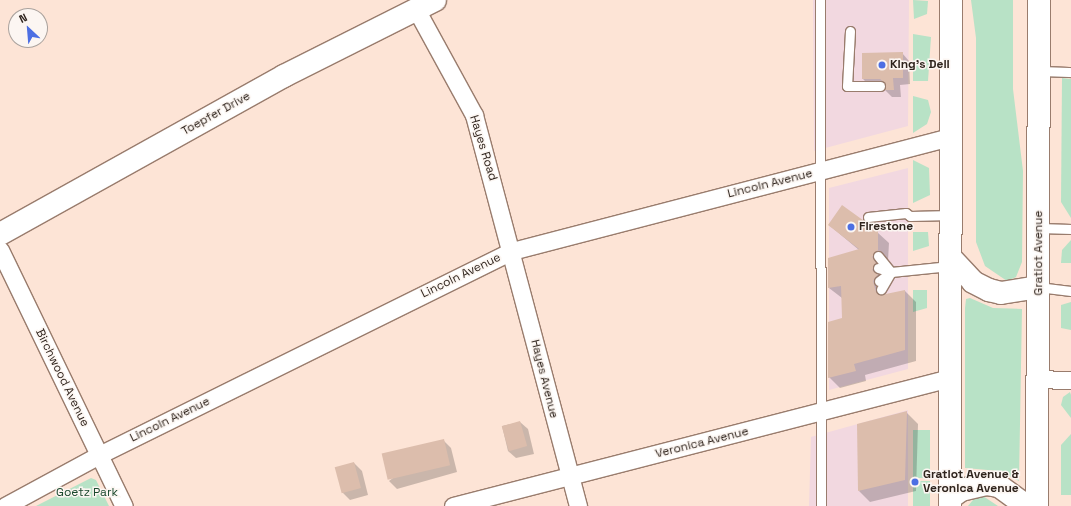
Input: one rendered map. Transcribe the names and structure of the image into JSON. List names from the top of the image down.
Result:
{
  "streets": {
    "main road": ["Toepfer Drive", "Gratiot Avenue"],
    "street": [
      "Hayes Road",
      "Lincoln Avenue",
      "Birchwood Avenue",
      "Hayes Avenue",
      "Veronica Avenue"
    ]
  },
  "crossings": [
    ["Toepfer Drive", "Hayes Road"],
    ["Hayes Road", "Lincoln Avenue"],
    ["Hayes Road", "Hayes Avenue"],
    ["Lincoln Avenue", "Birchwood Avenue"],
    ["Lincoln Avenue", "Hayes Avenue"],
    ["Hayes Avenue", "Veronica Avenue"]
  ],
  "parks": ["Goetz Park"],
  "places": ["King's Deli", "Firestone", "Gratiot Avenue & Veronica Avenue"],
  "north": "top left"
}
